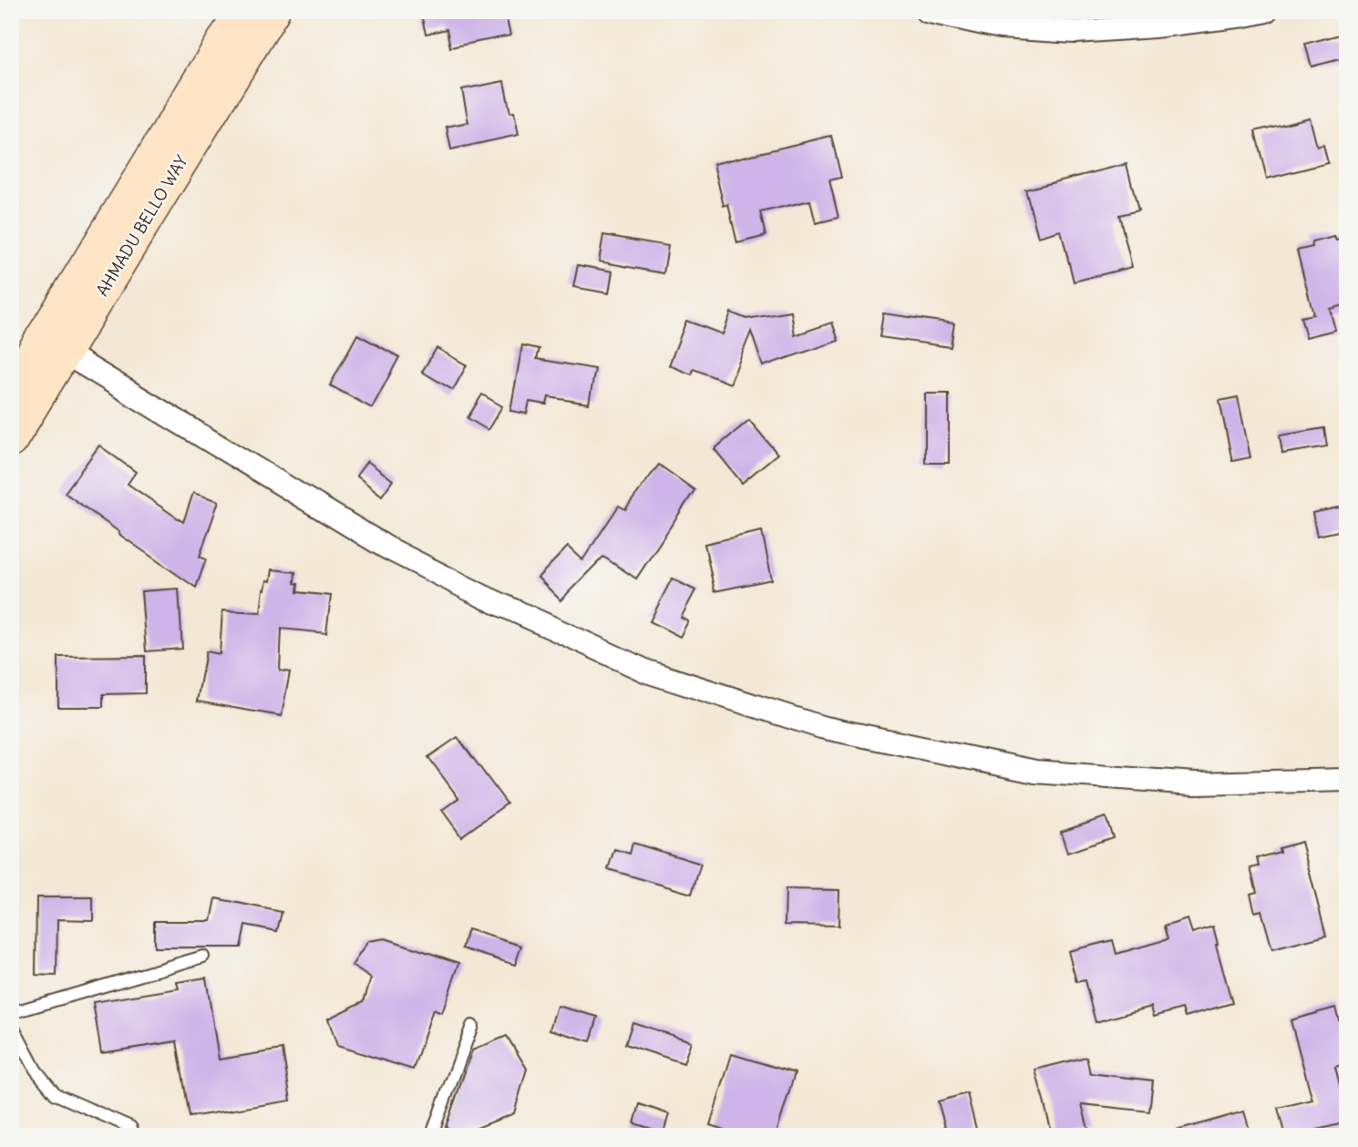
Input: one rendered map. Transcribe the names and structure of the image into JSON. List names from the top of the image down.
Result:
{
  "streets": {
    "main road": ["AHMADU BELLO WAY"]
  }
}
